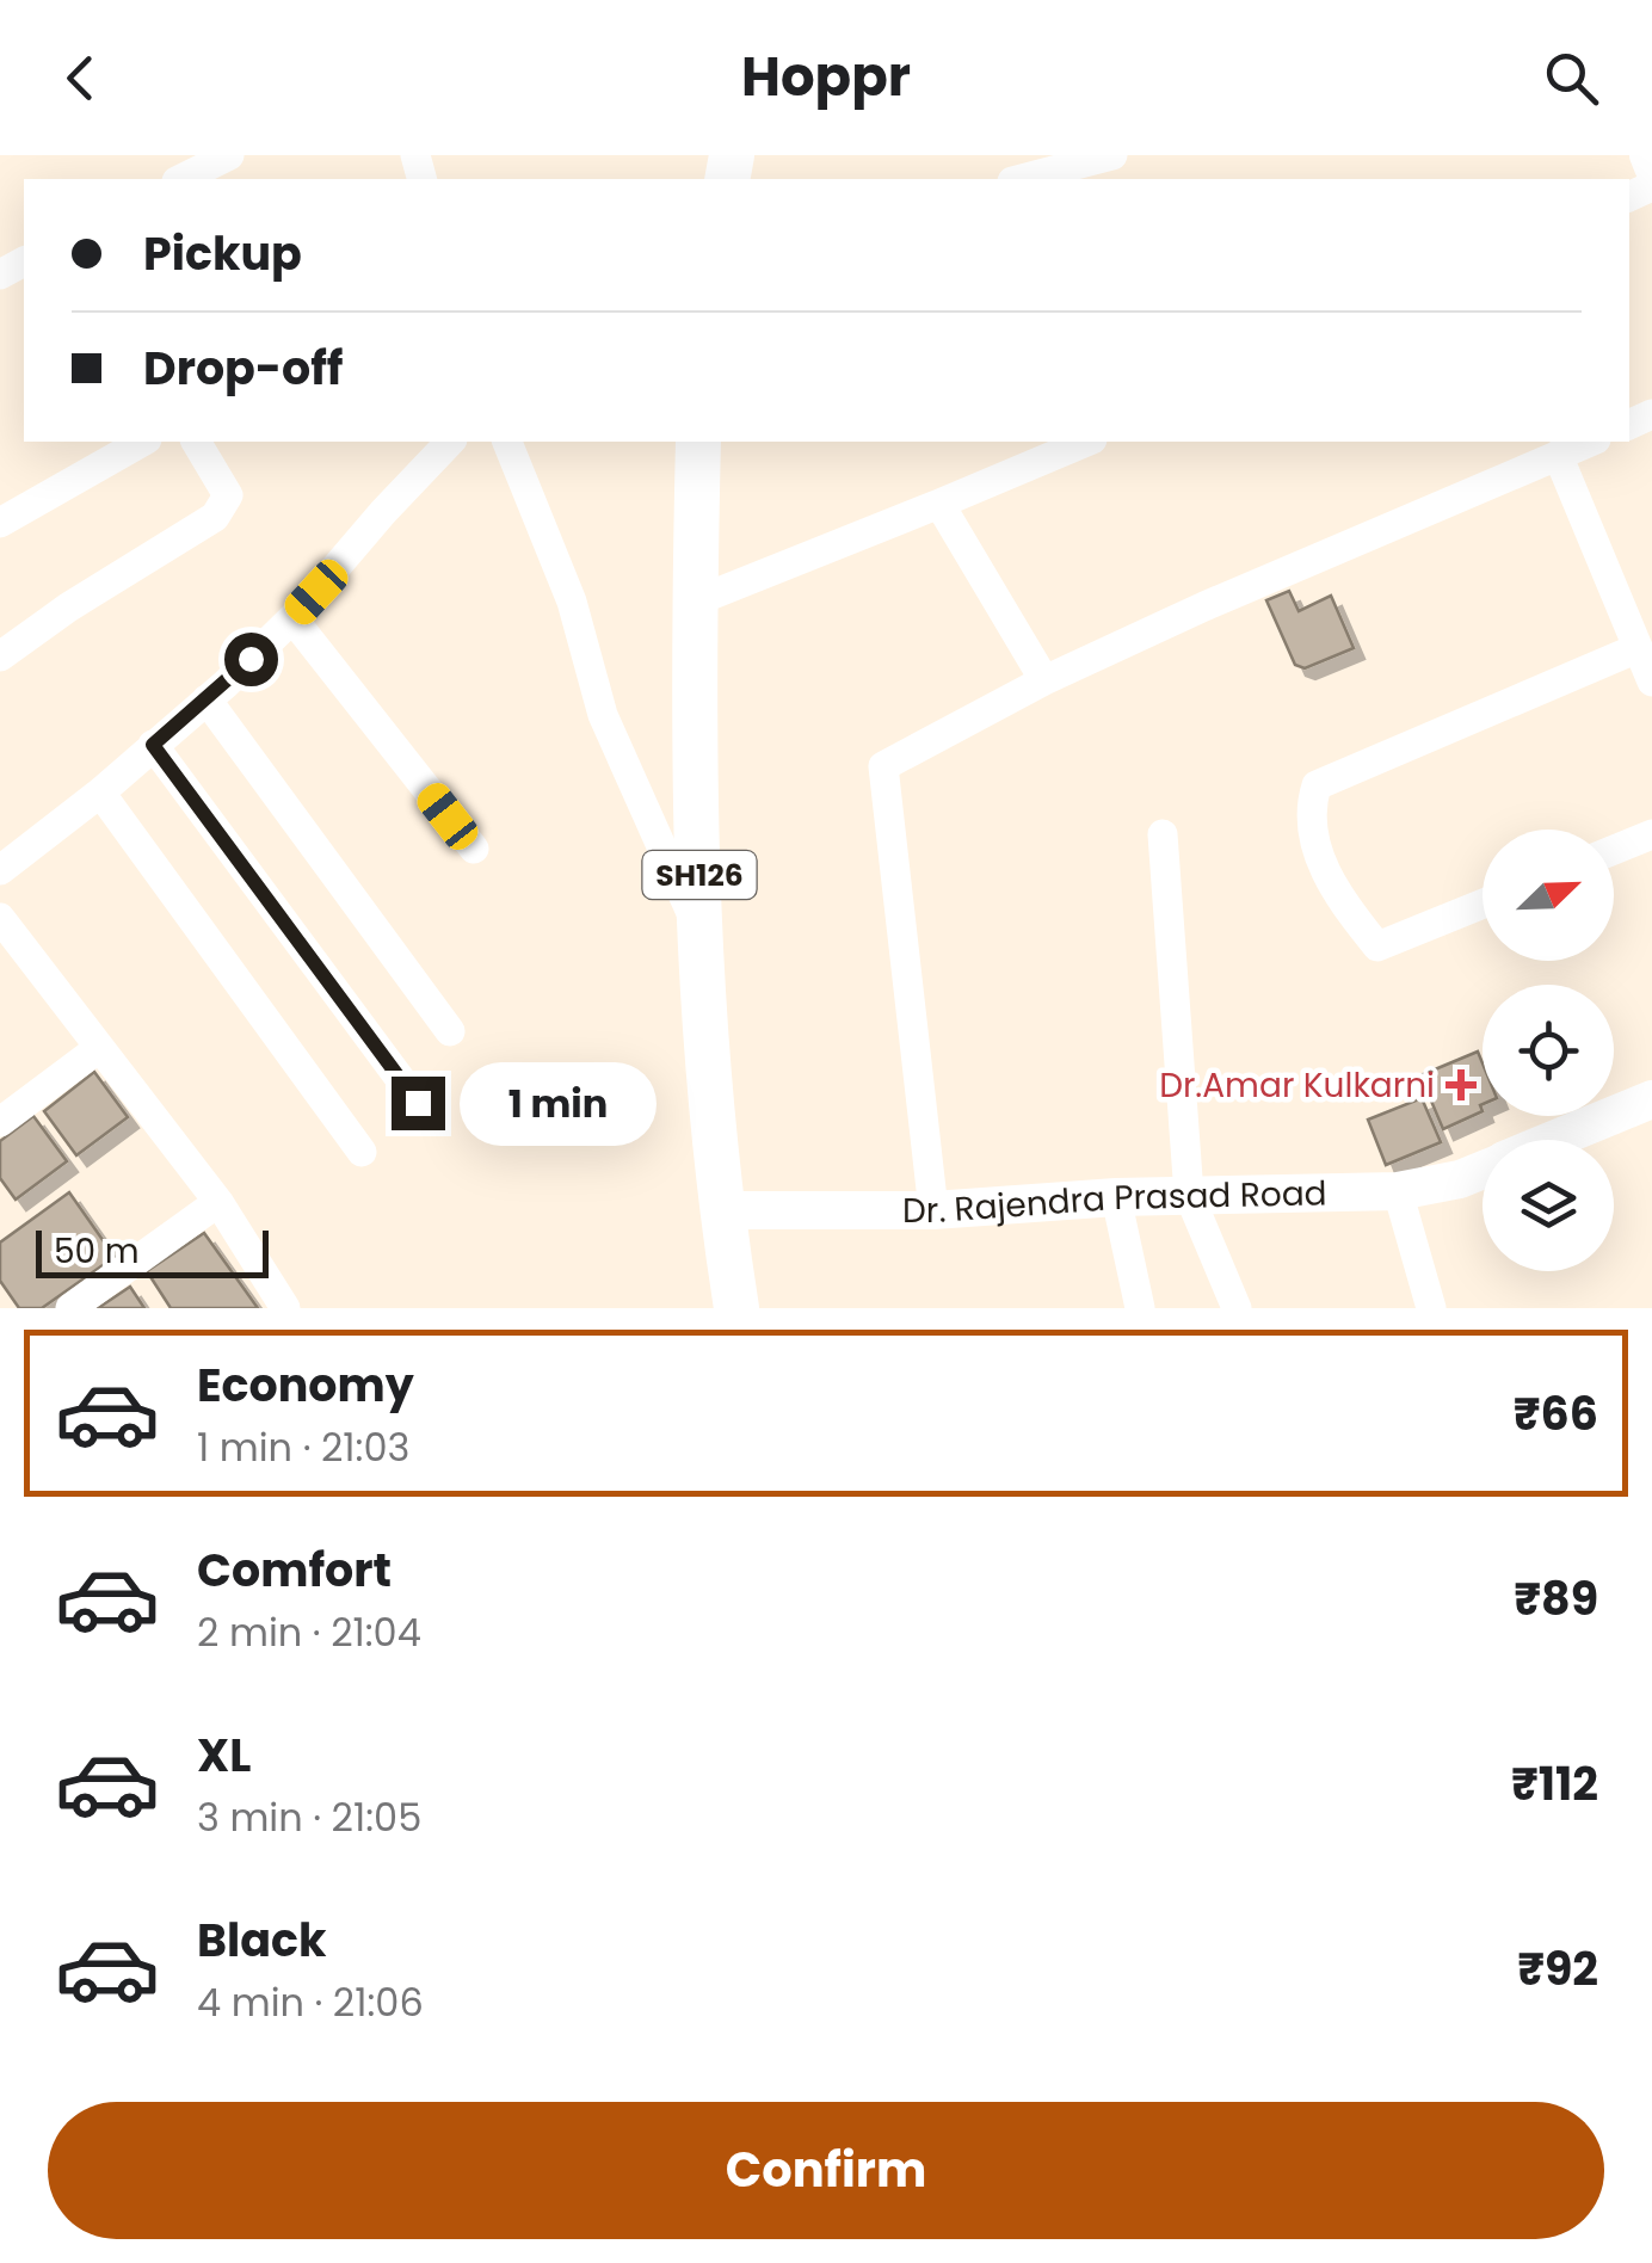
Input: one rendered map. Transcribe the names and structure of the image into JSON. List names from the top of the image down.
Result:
{
  "streets": {
    "main road": ["SH126", "Dr. Rajendra Prasad Road"]
  },
  "crossings": [
    ["SH126", "Dr. Rajendra Prasad Road"]
  ],
  "places": {
    "health": ["Dr.Amar Kulkarni"]
  },
  "scale_bar": "50 m",
  "north": "top right",
  "page": {
    "header": "Hoppr",
    "banner": ["Pickup", "Drop-off"],
    "bubble": "1 min",
    "scale": "50 m",
    "list": [
      {
        "name": "Economy",
        "note": "1 min · 21:03",
        "value": "₹66"
      },
      {
        "name": "Comfort",
        "note": "2 min · 21:04",
        "value": "₹89"
      },
      {
        "name": "XL",
        "note": "3 min · 21:05",
        "value": "₹112"
      },
      {
        "name": "Black",
        "note": "4 min · 21:06",
        "value": "₹92"
      }
    ],
    "buttons": "Confirm"
  }
}
